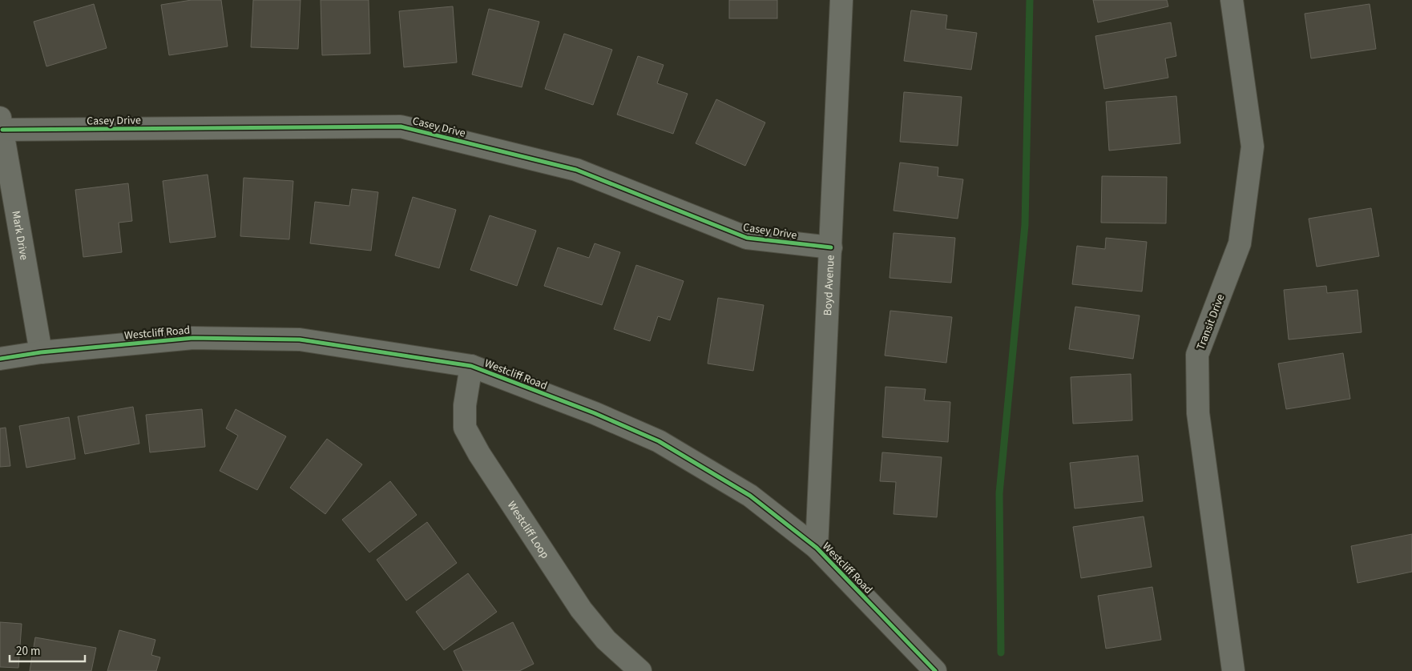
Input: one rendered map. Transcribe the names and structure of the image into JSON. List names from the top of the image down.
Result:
{
  "streets": {
    "street": [
      "Casey Drive",
      "Mark Drive",
      "Boyd Avenue",
      "Transit Drive",
      "Westcliff Road",
      "Westcliff Loop"
    ]
  },
  "crossings": [
    ["Casey Drive", "Mark Drive"],
    ["Casey Drive", "Boyd Avenue"],
    ["Mark Drive", "Westcliff Road"],
    ["Boyd Avenue", "Westcliff Road"],
    ["Westcliff Road", "Westcliff Loop"]
  ],
  "scale_bar": "20 m"
}
